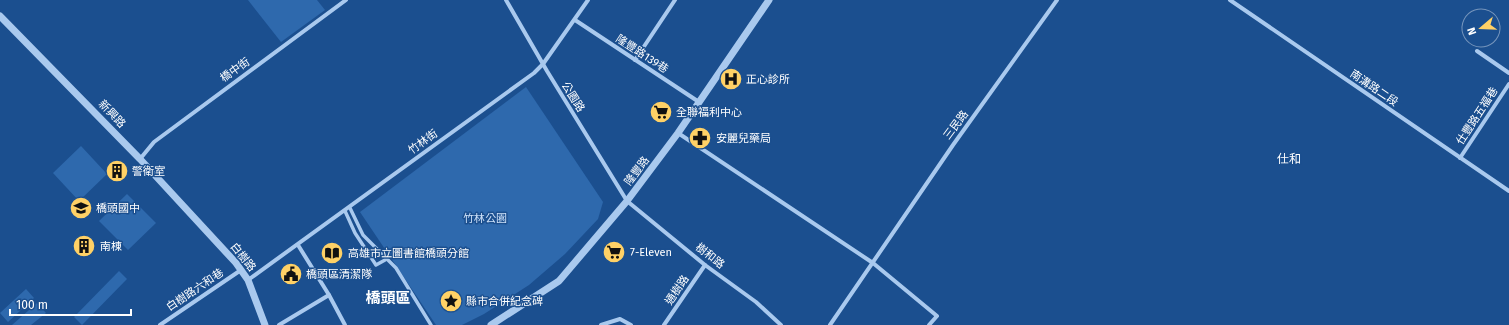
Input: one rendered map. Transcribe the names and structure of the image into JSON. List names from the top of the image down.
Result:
{
  "streets": {
    "street": [
      "隆豐路139巷",
      "橋中街",
      "南溝路二段",
      "公園路",
      "新興路",
      "仕豐路五福巷",
      "三民路",
      "竹林街",
      "隆豐路",
      "樹和路",
      "白樹路",
      "白樹路六和巷",
      "通樹路"
    ]
  },
  "crossings": [
    ["隆豐路139巷", "竹林街"],
    ["隆豐路139巷", "隆豐路"],
    ["橋中街", "新興路"],
    ["南溝路二段", "仕豐路五福巷"],
    ["公園路", "竹林街"],
    ["公園路", "隆豐路"],
    ["公園路", "樹和路"],
    ["新興路", "白樹路"],
    ["竹林街", "白樹路"],
    ["隆豐路", "樹和路"],
    ["樹和路", "通樹路"],
    ["白樹路", "白樹路六和巷"]
  ],
  "districts": ["仕和", "橋頭區"],
  "parks": ["竹林公園"],
  "places": {
    "hospital": ["正心診所"],
    "supermarket": ["全聯福利中心", "7-Eleven"],
    "pharmacy": ["安麗兒藥局"],
    "building": ["警衛室", "南棟"],
    "school or university": ["橋頭國中"],
    "library": ["高雄市立圖書館橋頭分館"],
    "public building": ["橋頭區清潔隊"],
    "place": ["縣市合併紀念碑"]
  },
  "scale_bar": "100 m",
  "north": "left"
}
